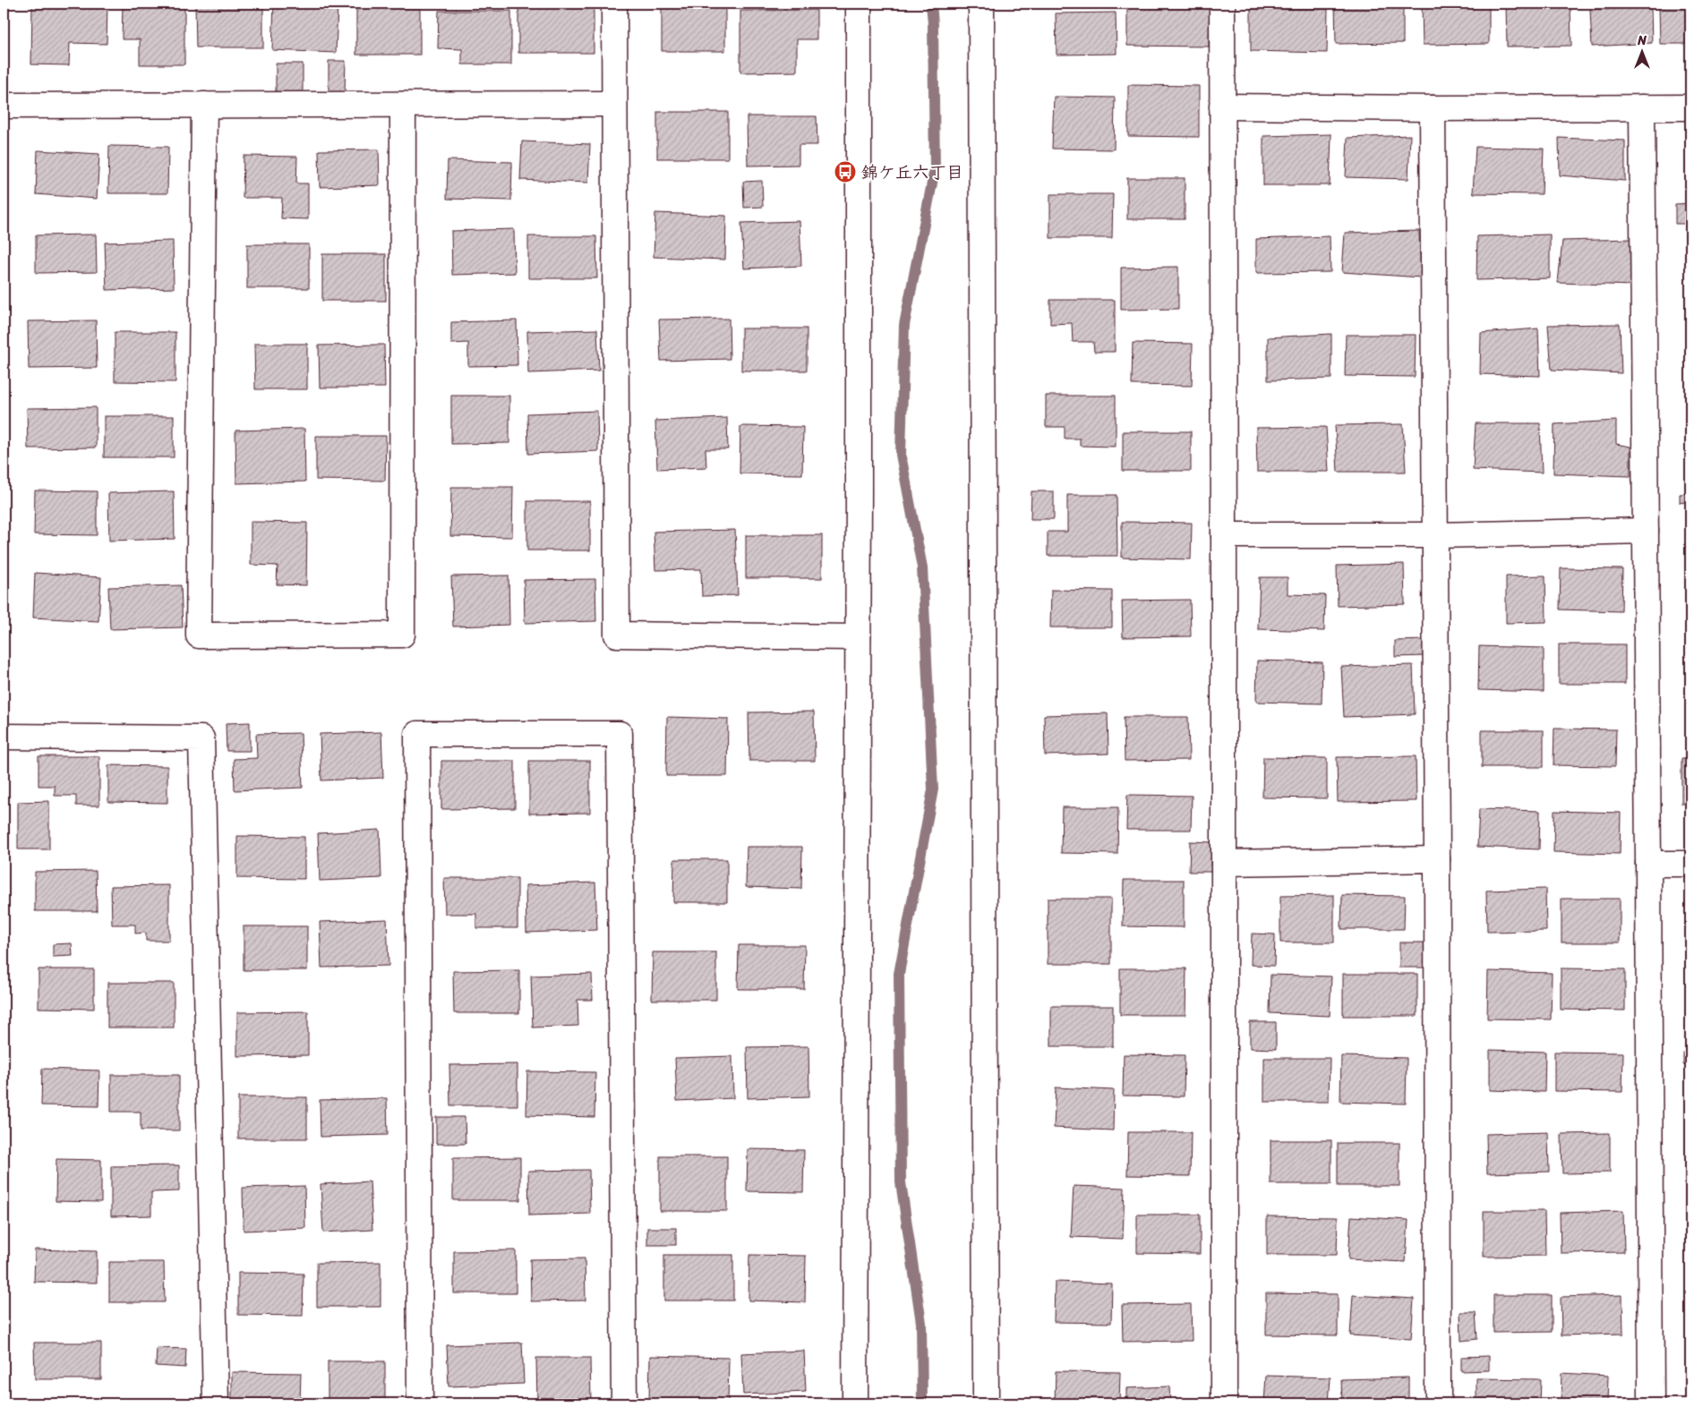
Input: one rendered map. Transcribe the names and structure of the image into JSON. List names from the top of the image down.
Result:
{
  "places": {
    "bus stop": ["錦ケ丘六丁目"]
  },
  "north": "top"
}
